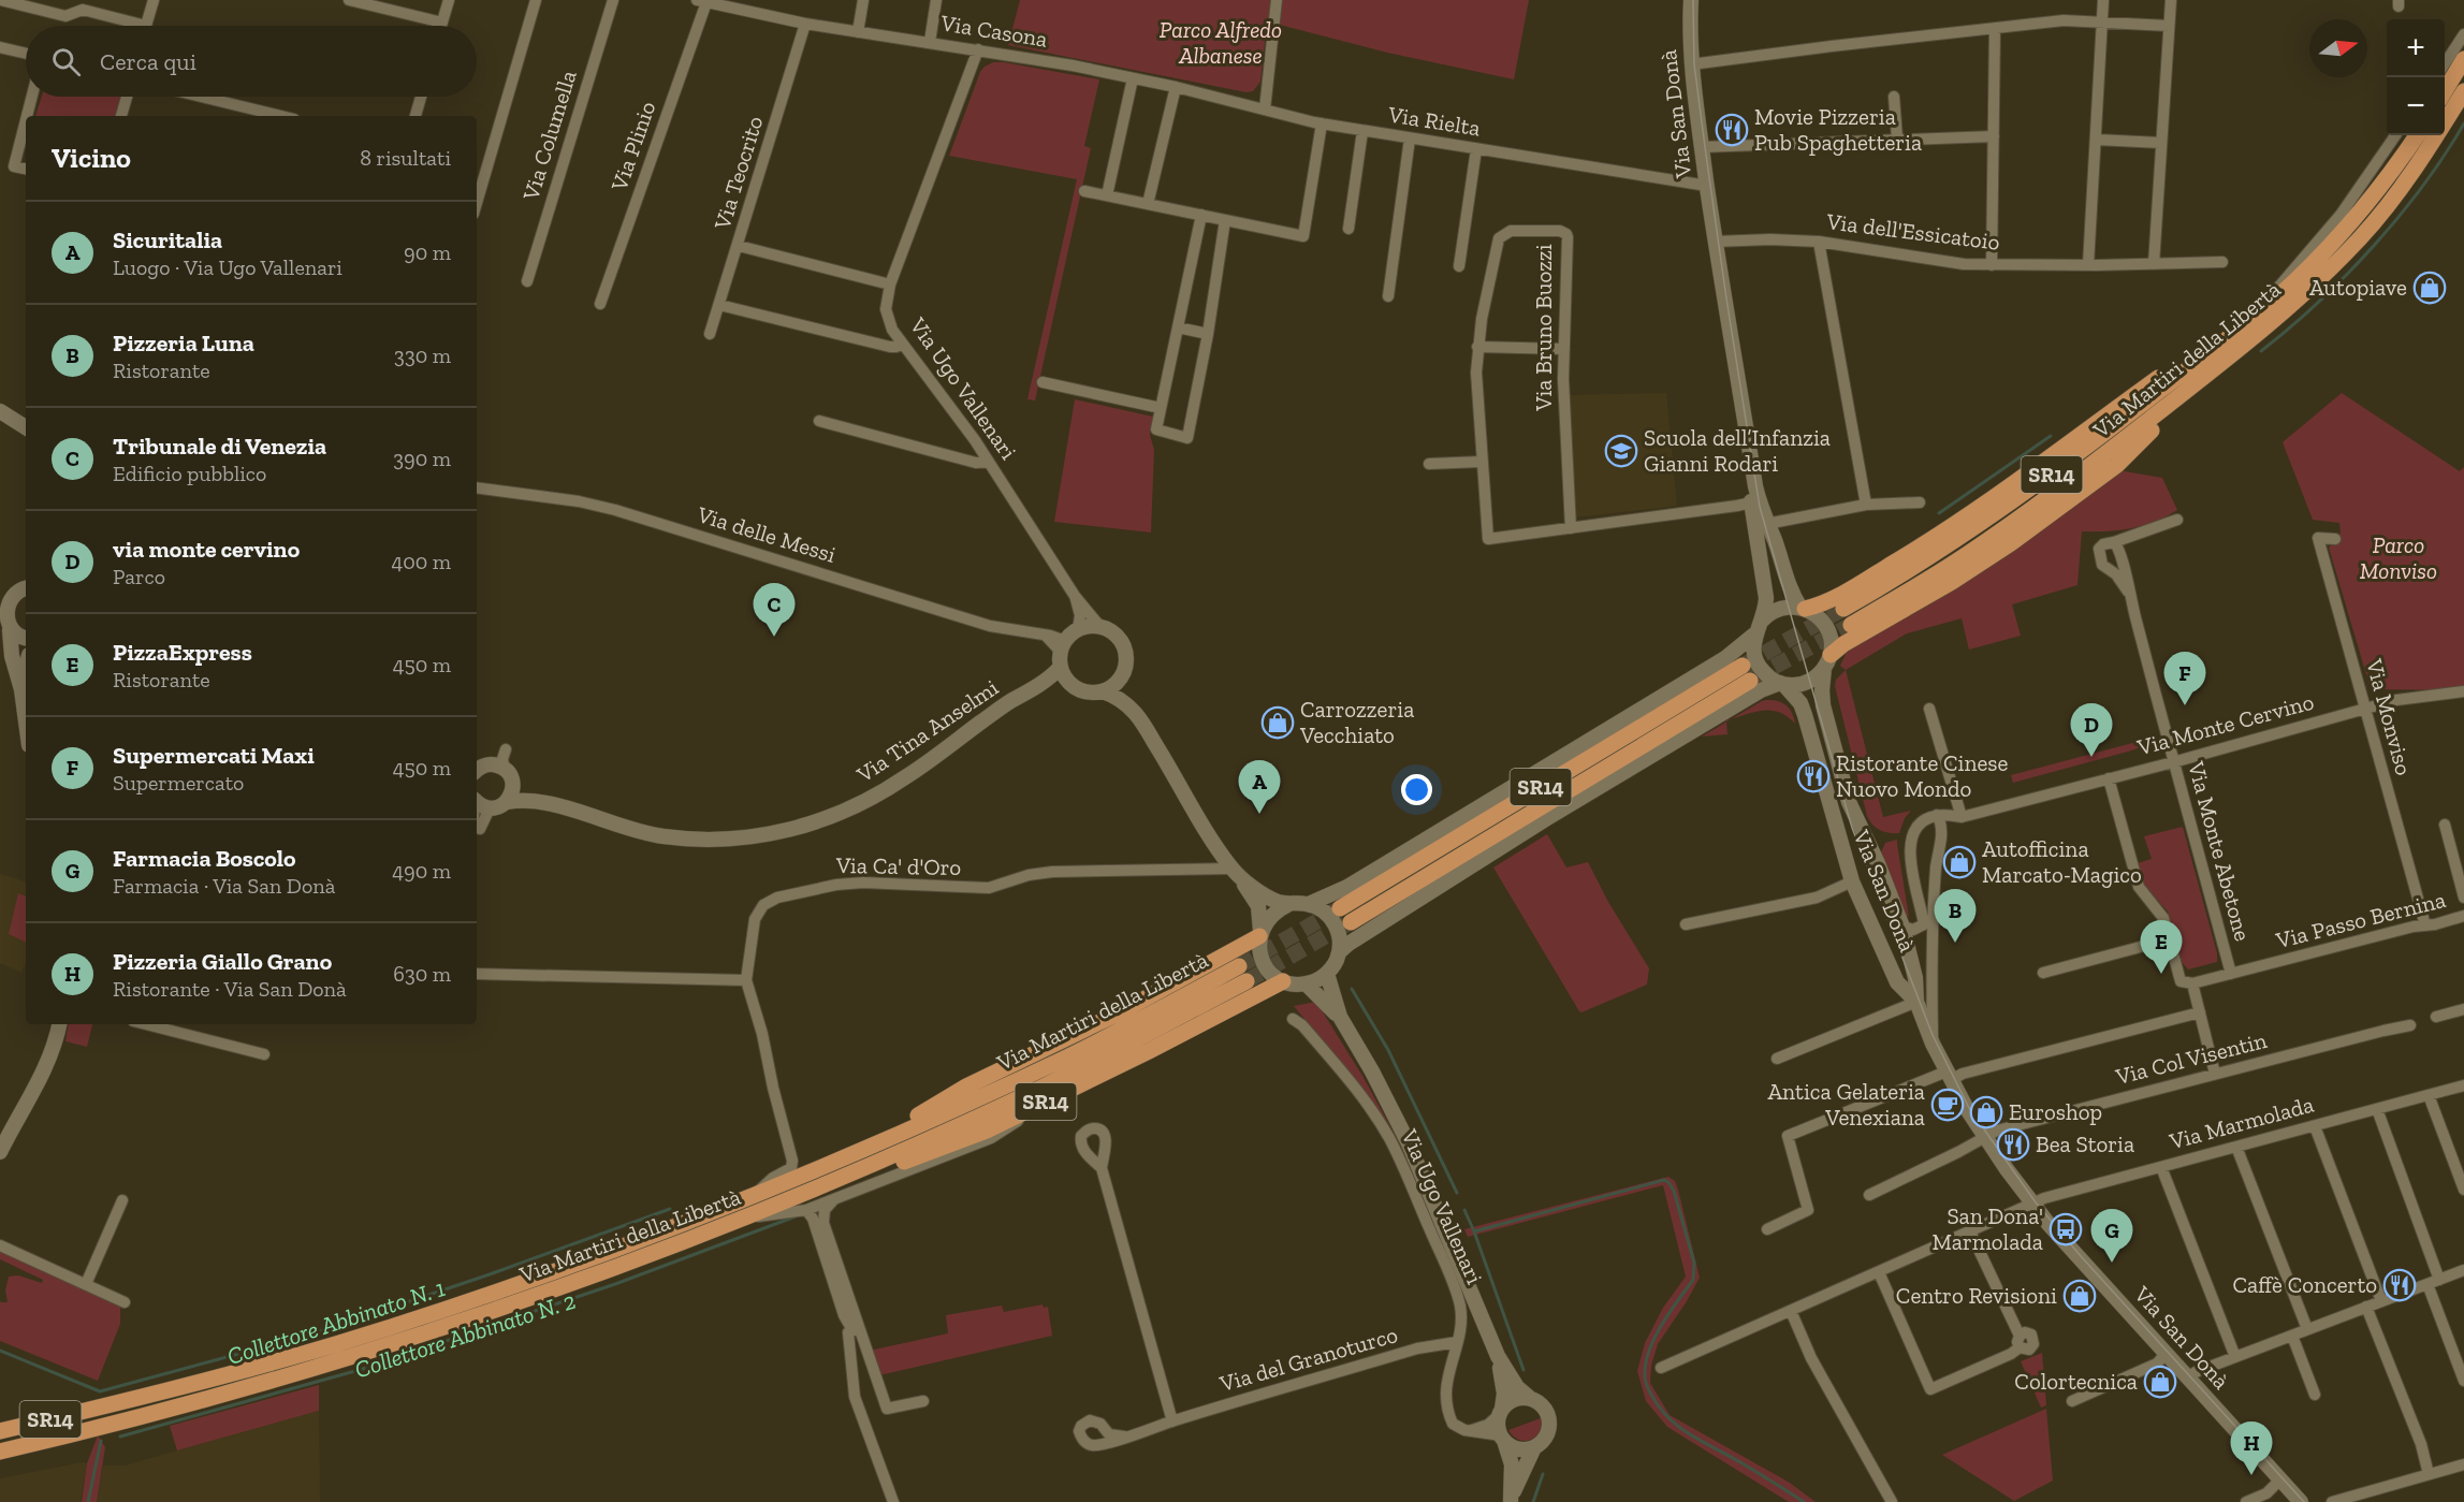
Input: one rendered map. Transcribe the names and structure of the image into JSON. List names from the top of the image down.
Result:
{
  "streets": {
    "main road": ["Via Martiri della Libertà", "SR14"],
    "street": [
      "Via Casona",
      "Via San Donà",
      "Via Rielta",
      "Via Columella",
      "Via Plinio",
      "Via Teocrito",
      "Via dell'Essicatoio",
      "Via Bruno Buozzi",
      "Via Ugo Vallenari",
      "Via delle Messi",
      "Via Monviso",
      "Via Monte Cervino",
      "Via Tina Anselmi",
      "Via Monte Abetone",
      "Via Ca' d'Oro",
      "Via Passo Bernina",
      "Via Col Visentin",
      "Via Marmolada",
      "Via del Granoturco"
    ]
  },
  "crossings": [
    ["Via Casona", "Via Rielta"],
    ["Via Casona", "Via Plinio"],
    ["Via Casona", "Via Teocrito"],
    ["Via Casona", "Via Ugo Vallenari"],
    ["Via San Donà", "Via Rielta"],
    ["Via San Donà", "Via dell'Essicatoio"],
    ["Via San Donà", "Via Bruno Buozzi"],
    ["Via San Donà", "Via Col Visentin"],
    ["Via San Donà", "Via Marmolada"],
    ["Via Martiri della Libertà", "SR14"],
    ["Via Ugo Vallenari", "SR14"],
    ["Via Ugo Vallenari", "Via delle Messi"],
    ["Via Ugo Vallenari", "Via Tina Anselmi"],
    ["Via Ugo Vallenari", "Via del Granoturco"],
    ["Via delle Messi", "Via Tina Anselmi"],
    ["Via Monviso", "Via Monte Cervino"],
    ["Via Monviso", "Via Passo Bernina"],
    ["Via Monte Cervino", "Via Monte Abetone"],
    ["Via Monte Abetone", "Via Passo Bernina"]
  ],
  "water": ["Collettore Abbinato N. 1", "Collettore Abbinato N. 2"],
  "parks": ["Parco Alfredo Albanese", "Parco Monviso"],
  "places": {
    "restaurant": [
      "Movie Pizzeria Pub Spaghetteria",
      "Ristorante Cinese Nuovo Mondo",
      "Bea Storia",
      "Caffè Concerto"
    ],
    "shop": [
      "Autopiave",
      "Carrozzeria Vecchiato",
      "Autofficina Marcato-Magico",
      "Euroshop",
      "Centro Revisioni",
      "Colortecnica"
    ],
    "school or university": ["Scuola dell’Infanzia Gianni Rodari"],
    "cafe": ["Antica Gelateria Venexiana"],
    "bus stop": ["San Dona' Marmolada"]
  },
  "north": "right",
  "page": {
    "map_buttons": ["+", "−"],
    "search": "Cerca qui",
    "heading": ["Vicino", "8 risultati"],
    "list": [
      {
        "mark": "A",
        "name": "Sicuritalia",
        "note": "Luogo · Via Ugo Vallenari",
        "value": "90 m"
      },
      {
        "mark": "B",
        "name": "Pizzeria Luna",
        "note": "Ristorante",
        "value": "330 m"
      },
      {
        "mark": "C",
        "name": "Tribunale di Venezia",
        "note": "Edificio pubblico",
        "value": "390 m"
      },
      {
        "mark": "D",
        "name": "via monte cervino",
        "note": "Parco",
        "value": "400 m"
      },
      {
        "mark": "E",
        "name": "PizzaExpress",
        "note": "Ristorante",
        "value": "450 m"
      },
      {
        "mark": "F",
        "name": "Supermercati Maxi",
        "note": "Supermercato",
        "value": "450 m"
      },
      {
        "mark": "G",
        "name": "Farmacia Boscolo",
        "note": "Farmacia · Via San Donà",
        "value": "490 m"
      },
      {
        "mark": "H",
        "name": "Pizzeria Giallo Grano",
        "note": "Ristorante · Via San Donà",
        "value": "630 m"
      }
    ],
    "pins": [
      "C",
      "F",
      "D",
      "A",
      "B",
      "E",
      "G",
      "H"
    ]
  }
}
